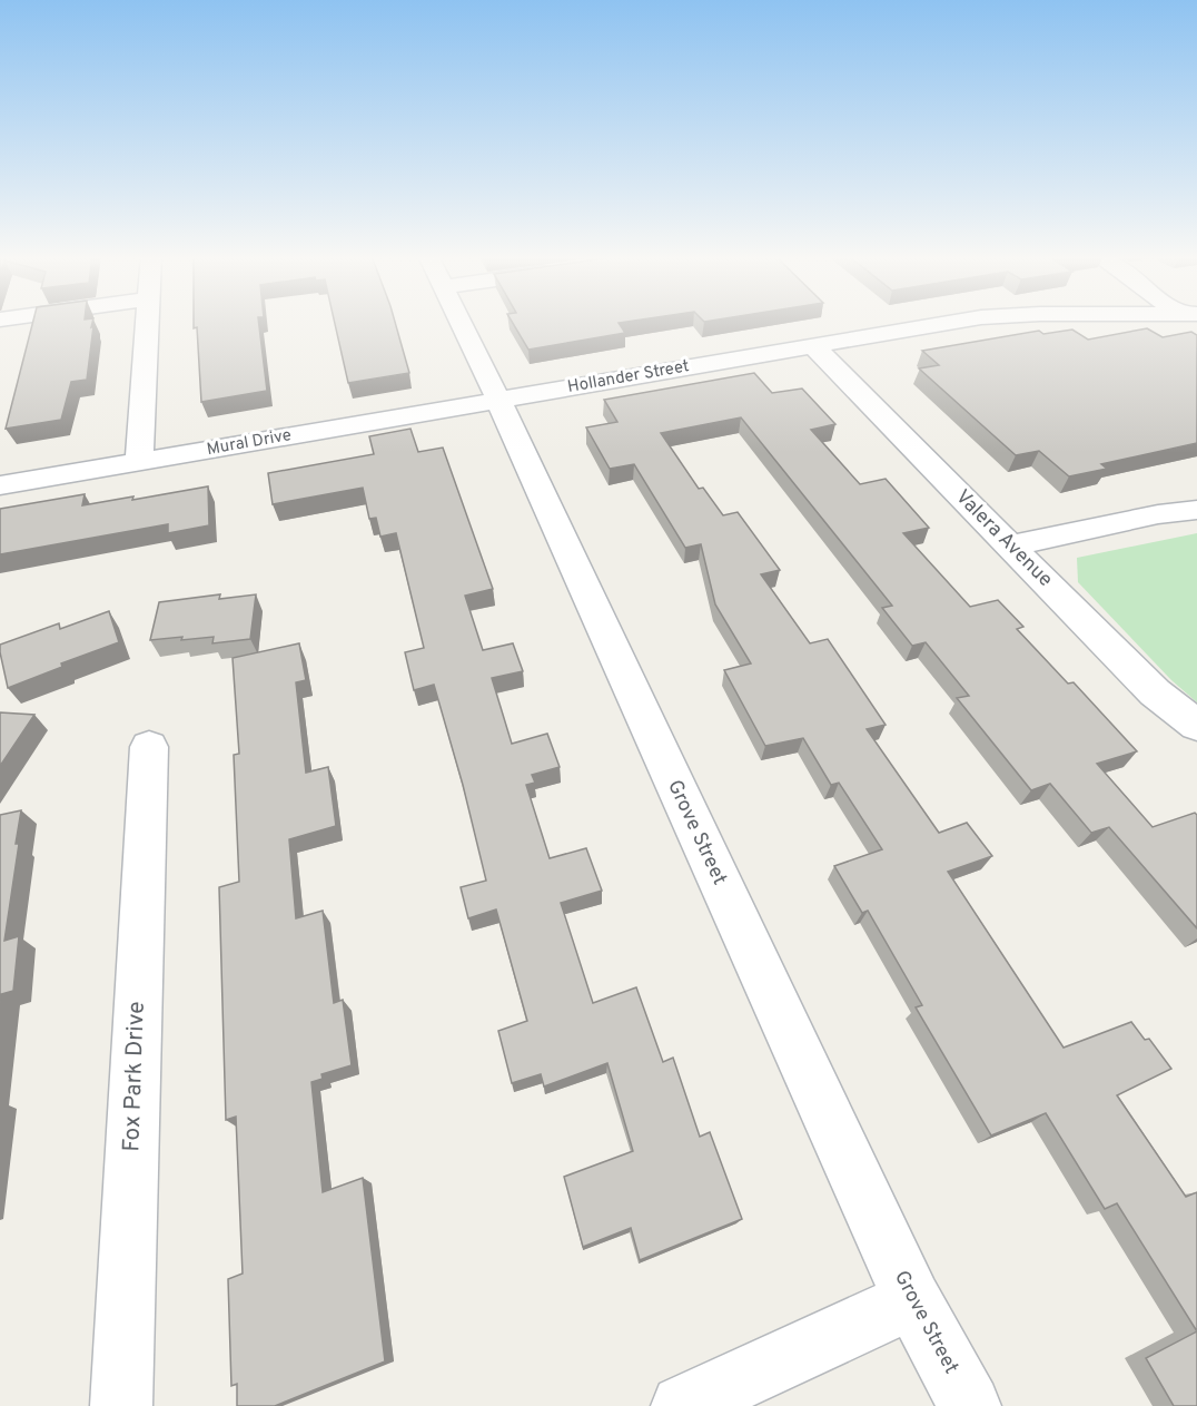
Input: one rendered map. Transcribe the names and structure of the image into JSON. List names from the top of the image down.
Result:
{
  "streets": {
    "street": [
      "Hollander Street",
      "Mural Drive",
      "Valera Avenue",
      "Grove Street",
      "Fox Park Drive"
    ]
  },
  "crossings": [
    ["Hollander Street", "Mural Drive"],
    ["Hollander Street", "Valera Avenue"],
    ["Hollander Street", "Grove Street"],
    ["Mural Drive", "Grove Street"]
  ]
}
